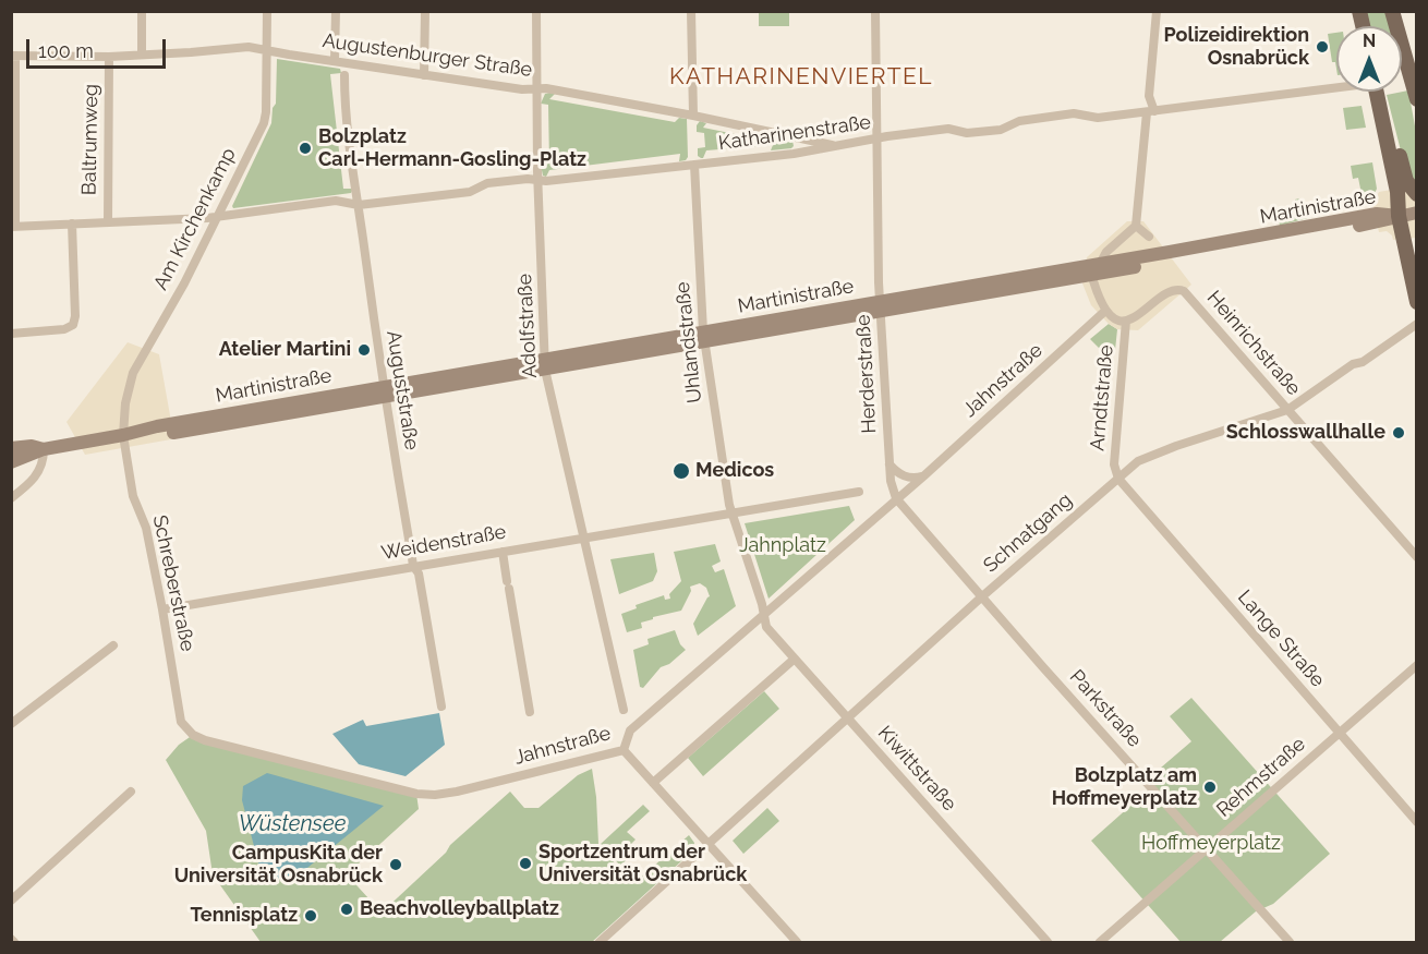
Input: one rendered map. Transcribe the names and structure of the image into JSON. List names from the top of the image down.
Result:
{
  "streets": {
    "main road": ["Martinistraße"],
    "street": [
      "Augustenburger Straße",
      "Katharinenstraße",
      "Baltrumweg",
      "Am Kirchenkamp",
      "Adolfstraße",
      "Uhlandstraße",
      "Heinrichstraße",
      "Herderstraße",
      "Jahnstraße",
      "Auguststraße",
      "Arndtstraße",
      "Schnatgang",
      "Weidenstraße",
      "Schreberstraße",
      "Lange Straße",
      "Parkstraße",
      "Kiwittstraße",
      "Rehmstraße"
    ]
  },
  "crossings": [
    ["Augustenburger Straße", "Katharinenstraße"],
    ["Augustenburger Straße", "Baltrumweg"],
    ["Augustenburger Straße", "Am Kirchenkamp"],
    ["Augustenburger Straße", "Adolfstraße"],
    ["Katharinenstraße", "Baltrumweg"],
    ["Katharinenstraße", "Am Kirchenkamp"],
    ["Katharinenstraße", "Adolfstraße"],
    ["Katharinenstraße", "Uhlandstraße"],
    ["Katharinenstraße", "Herderstraße"],
    ["Katharinenstraße", "Auguststraße"],
    ["Martinistraße", "Am Kirchenkamp"],
    ["Martinistraße", "Adolfstraße"],
    ["Martinistraße", "Uhlandstraße"],
    ["Martinistraße", "Herderstraße"],
    ["Martinistraße", "Auguststraße"],
    ["Martinistraße", "Schreberstraße"],
    ["Am Kirchenkamp", "Schreberstraße"],
    ["Adolfstraße", "Weidenstraße"],
    ["Uhlandstraße", "Weidenstraße"],
    ["Heinrichstraße", "Arndtstraße"],
    ["Heinrichstraße", "Schnatgang"],
    ["Herderstraße", "Jahnstraße"],
    ["Herderstraße", "Parkstraße"],
    ["Jahnstraße", "Schreberstraße"],
    ["Jahnstraße", "Parkstraße"],
    ["Jahnstraße", "Kiwittstraße"],
    ["Auguststraße", "Weidenstraße"],
    ["Arndtstraße", "Schnatgang"],
    ["Arndtstraße", "Lange Straße"],
    ["Schnatgang", "Lange Straße"],
    ["Schnatgang", "Parkstraße"],
    ["Schnatgang", "Kiwittstraße"],
    ["Weidenstraße", "Schreberstraße"],
    ["Lange Straße", "Rehmstraße"],
    ["Parkstraße", "Rehmstraße"]
  ],
  "districts": ["KATHARINENVIERTEL"],
  "water": ["Wüstensee"],
  "parks": ["Jahnplatz", "Hoffmeyerplatz"],
  "places": [
    "Polizeidirektion Osnabrück",
    "Bolzplatz Carl-Hermann-Gosling-Platz",
    "Atelier Martini",
    "Schlosswallhalle",
    "Medicos",
    "Bolzplatz am Hoffmeyerplatz",
    "Sportzentrum der Universität Osnabrück",
    "CampusKita der Universität Osnabrück",
    "Beachvolleyballplatz",
    "Tennisplatz"
  ],
  "scale_bar": "100 m",
  "north": "top"
}
